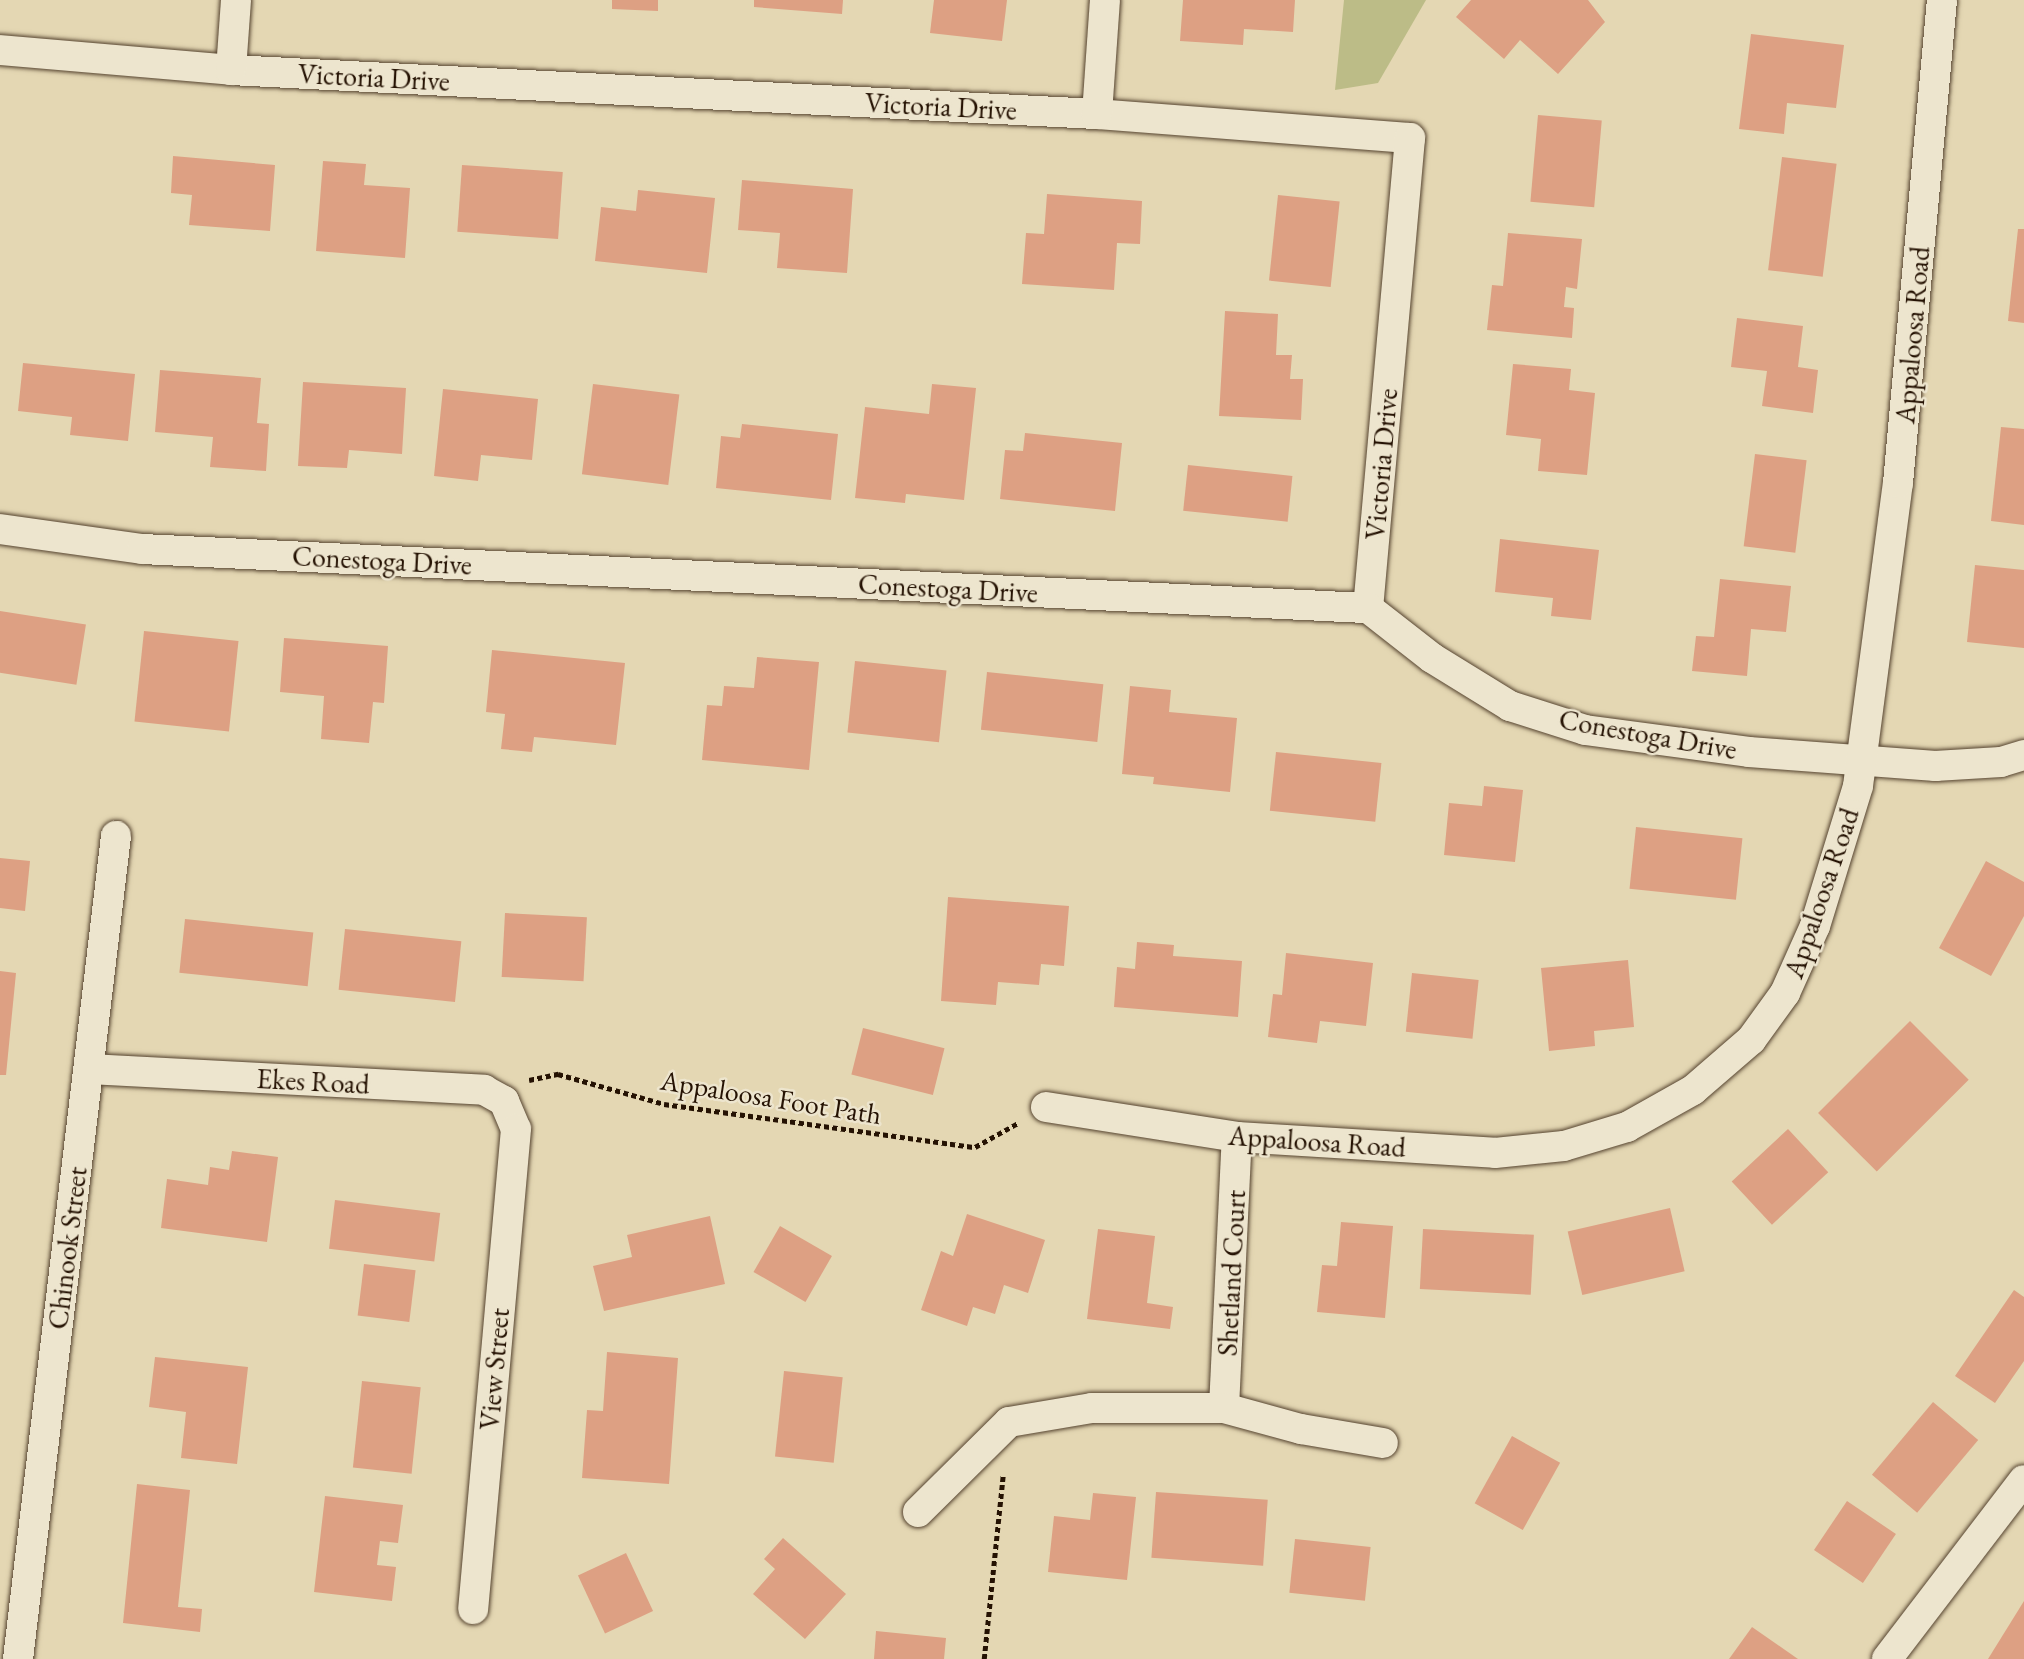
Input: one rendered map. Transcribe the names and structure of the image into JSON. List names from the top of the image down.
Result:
{
  "streets": {
    "street": [
      "Victoria Drive",
      "Appaloosa Road",
      "Conestoga Drive",
      "Ekes Road",
      "Chinook Street",
      "Shetland Court",
      "View Street"
    ],
    "path": ["Appaloosa Foot Path"]
  },
  "crossings": [
    ["Victoria Drive", "Conestoga Drive"],
    ["Appaloosa Road", "Conestoga Drive"],
    ["Appaloosa Road", "Appaloosa Foot Path"],
    ["Appaloosa Road", "Shetland Court"],
    ["Ekes Road", "Appaloosa Foot Path"],
    ["Ekes Road", "Chinook Street"],
    ["Ekes Road", "View Street"],
    ["Appaloosa Foot Path", "View Street"]
  ]
}
